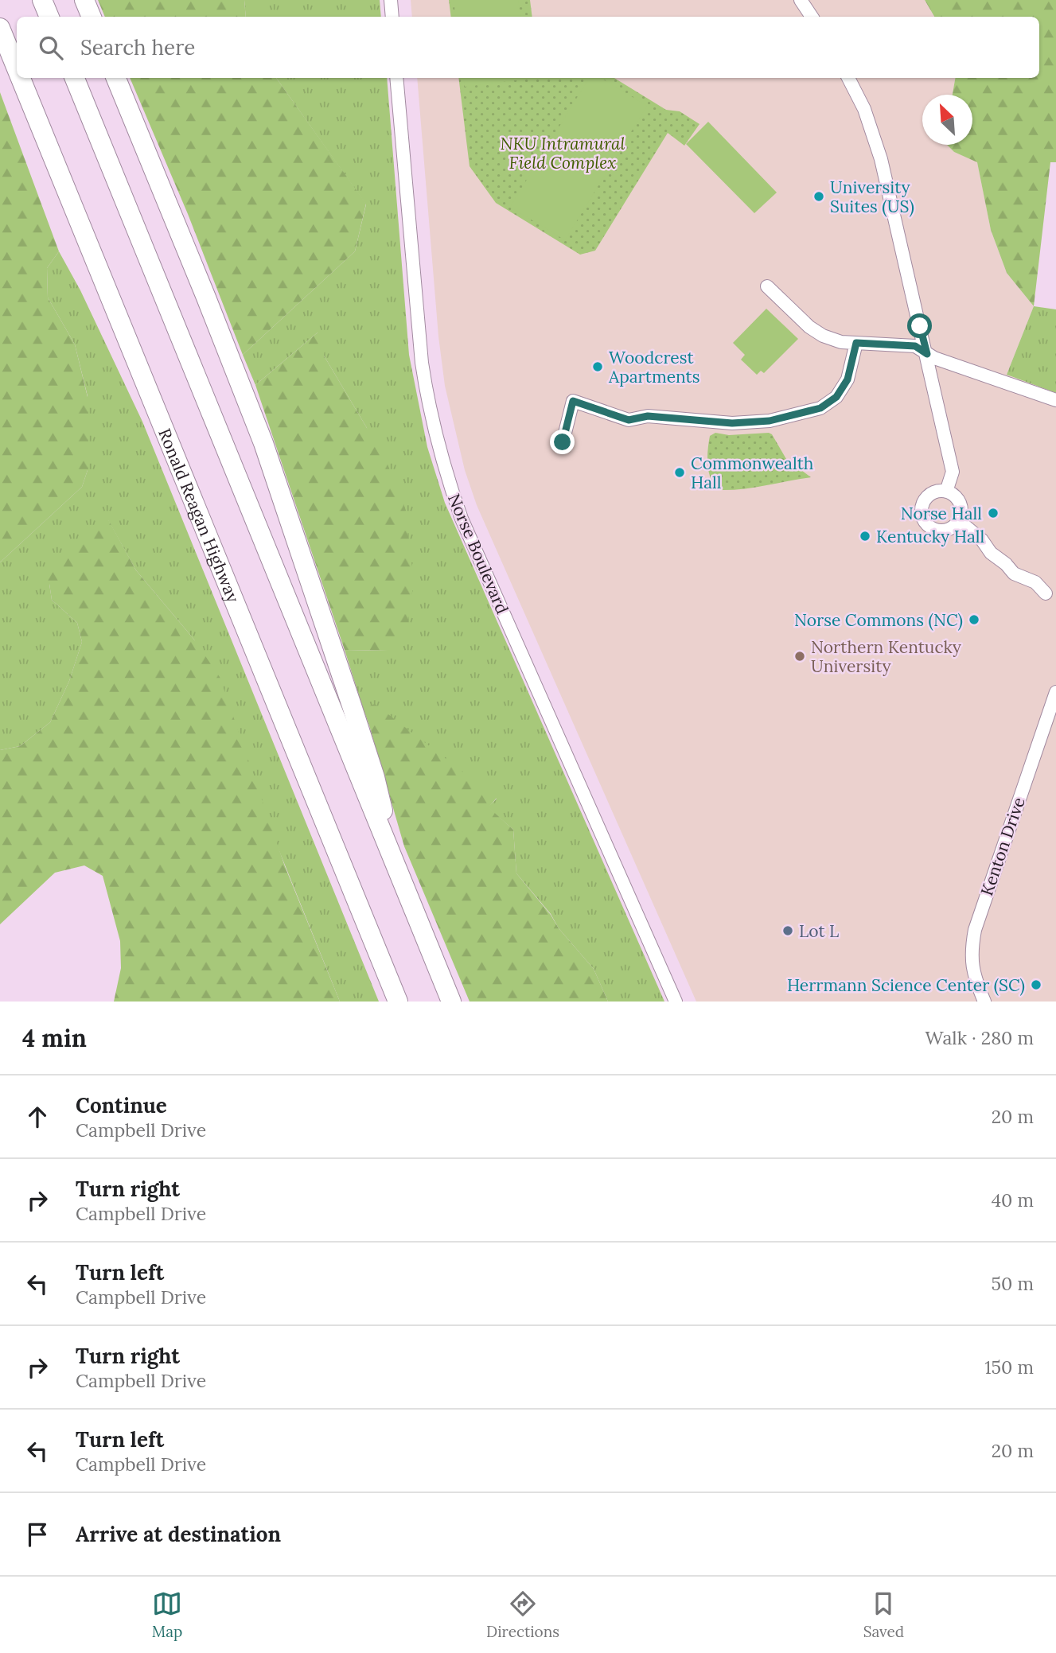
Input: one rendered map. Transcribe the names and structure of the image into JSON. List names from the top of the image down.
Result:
{
  "streets": {
    "highway": ["Ronald Reagan Highway"],
    "street": ["Norse Boulevard", "Kenton Drive"]
  },
  "parks": ["NKU Intramural Field Complex"],
  "places": [
    "University Suites (US)",
    "Woodcrest Apartments",
    "Commonwealth Hall",
    "Norse Hall",
    "Kentucky Hall",
    "Norse Commons (NC)",
    "Northern Kentucky University",
    "Lot L",
    "Herrmann Science Center (SC)"
  ],
  "north": "top left",
  "page": {
    "search": "Search here",
    "heading": ["4 min", "Walk · 280 m"],
    "list": [
      ["Continue", "Campbell Drive", "20 m"],
      ["Turn right", "Campbell Drive", "40 m"],
      ["Turn left", "Campbell Drive", "50 m"],
      ["Turn right", "Campbell Drive", "150 m"],
      ["Turn left", "Campbell Drive", "20 m"],
      "Arrive at destination"
    ],
    "nav": ["Map", "Directions", "Saved"]
  }
}
